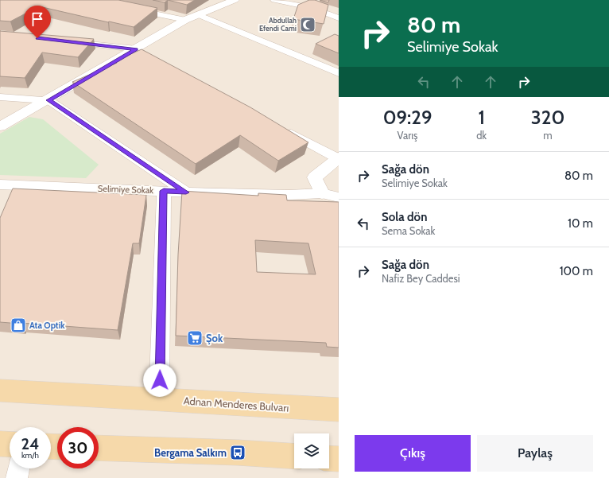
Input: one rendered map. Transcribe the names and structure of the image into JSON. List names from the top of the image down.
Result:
{
  "streets": {
    "main road": ["Adnan Menderes Bulvarı"],
    "street": ["Selimiye Sokak"]
  },
  "places": {
    "mosque": ["Abdullah Efendi Cami"],
    "shop": ["Ata Optik"],
    "supermarket": ["Şok"],
    "bus stop": ["Bergama Salkım"]
  },
  "page": {
    "turn": ["80 m", "Selimiye Sokak"],
    "eta": [
      "09:29",
      "Varış",
      "1",
      "dk",
      "320",
      "m"
    ],
    "list": [
      {
        "name": "Sağa dön",
        "note": "Selimiye Sokak",
        "value": "80 m"
      },
      {
        "name": "Sola dön",
        "note": "Sema Sokak",
        "value": "10 m"
      },
      {
        "name": "Sağa dön",
        "note": "Nafiz Bey Caddesi",
        "value": "100 m"
      }
    ],
    "speed": "24 km/h",
    "limit": "30",
    "buttons": ["Çıkış", "Paylaş"]
  }
}
